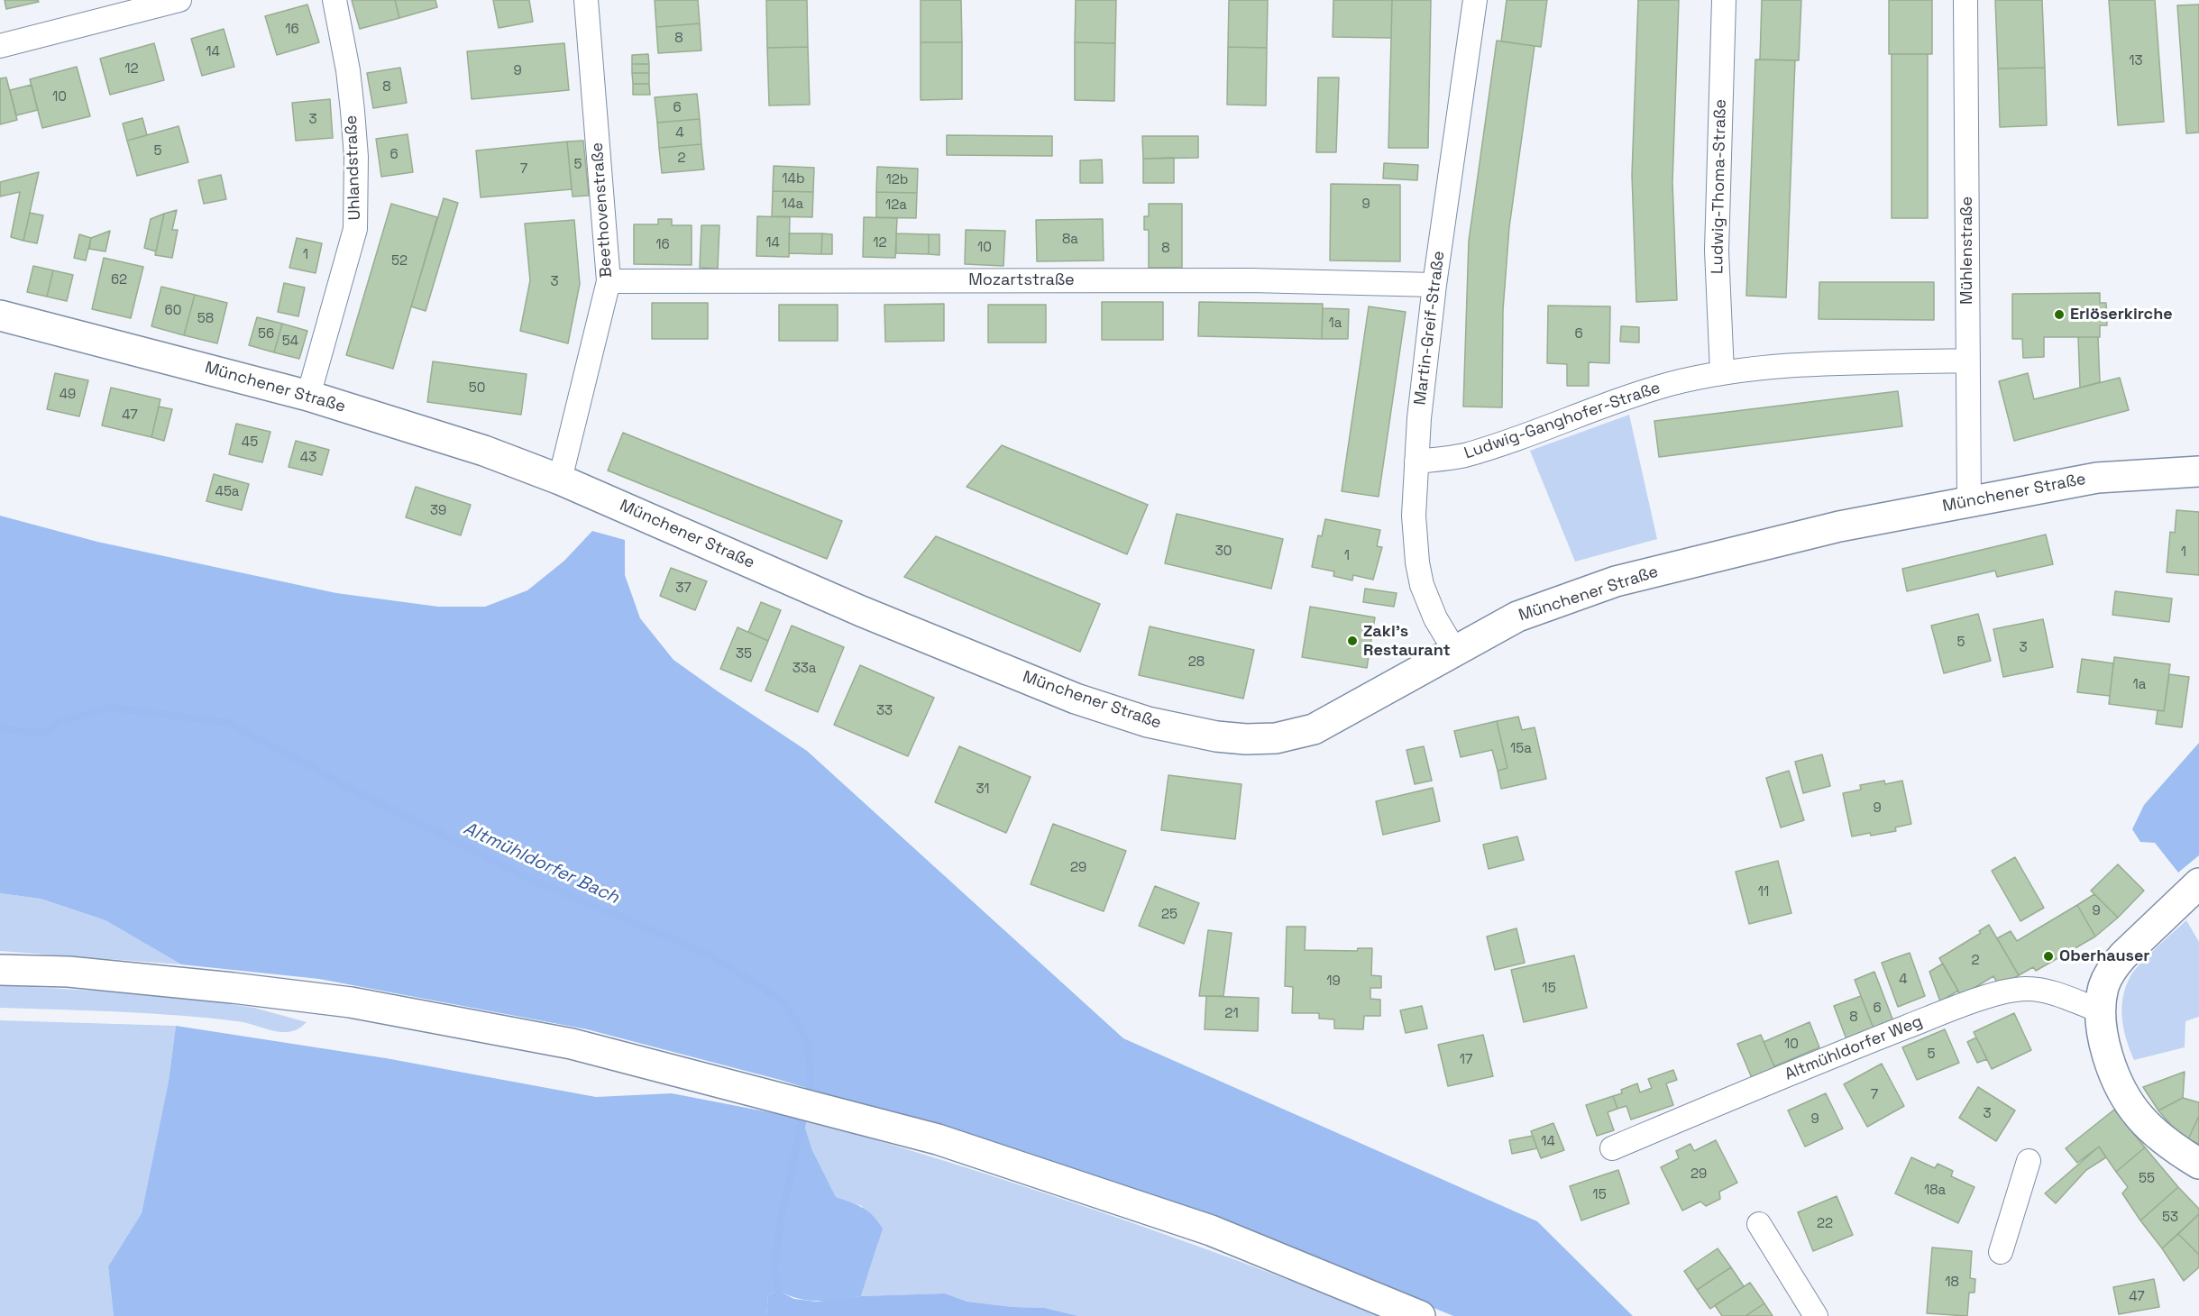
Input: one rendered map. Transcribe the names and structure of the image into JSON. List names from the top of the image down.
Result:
{
  "streets": {
    "street": [
      "Uhlandstraße",
      "Ludwig-Thoma-Straße",
      "Beethovenstraße",
      "Mühlenstraße",
      "Mozartstraße",
      "Martin-Greif-Straße",
      "Münchener Straße",
      "Ludwig-Ganghofer-Straße",
      "Altmühldorfer Weg"
    ]
  },
  "crossings": [
    ["Uhlandstraße", "Münchener Straße"],
    ["Ludwig-Thoma-Straße", "Ludwig-Ganghofer-Straße"],
    ["Beethovenstraße", "Mozartstraße"],
    ["Beethovenstraße", "Münchener Straße"],
    ["Mühlenstraße", "Münchener Straße"],
    ["Mühlenstraße", "Ludwig-Ganghofer-Straße"],
    ["Mozartstraße", "Martin-Greif-Straße"],
    ["Martin-Greif-Straße", "Münchener Straße"],
    ["Martin-Greif-Straße", "Ludwig-Ganghofer-Straße"]
  ],
  "water": ["Altmühldorfer Bach"],
  "places": ["Erlöserkirche", "Zaki's Restaurant", "Oberhauser"],
  "house_numbers": [
    "16",
    "8",
    "14",
    "13",
    "12",
    "9",
    "8",
    "10",
    "6",
    "3",
    "4",
    "5",
    "6",
    "2",
    "5",
    "7",
    "14b",
    "12b",
    "14a",
    "9",
    "12a",
    "8a",
    "14",
    "12",
    "16",
    "10",
    "8",
    "1",
    "52",
    "62",
    "3",
    "60",
    "58",
    "1a",
    "56",
    "6",
    "54",
    "50",
    "49",
    "47",
    "45",
    "43",
    "45a",
    "39",
    "30",
    "1",
    "1",
    "37",
    "5",
    "3",
    "35",
    "28",
    "33a",
    "1a",
    "33",
    "15a",
    "31",
    "9",
    "29",
    "11",
    "9",
    "25",
    "2",
    "4",
    "19",
    "15",
    "6",
    "21",
    "8",
    "10",
    "5",
    "17",
    "7",
    "3",
    "9",
    "14",
    "29",
    "55",
    "18a",
    "15",
    "53",
    "22",
    "18",
    "47"
  ]
}
